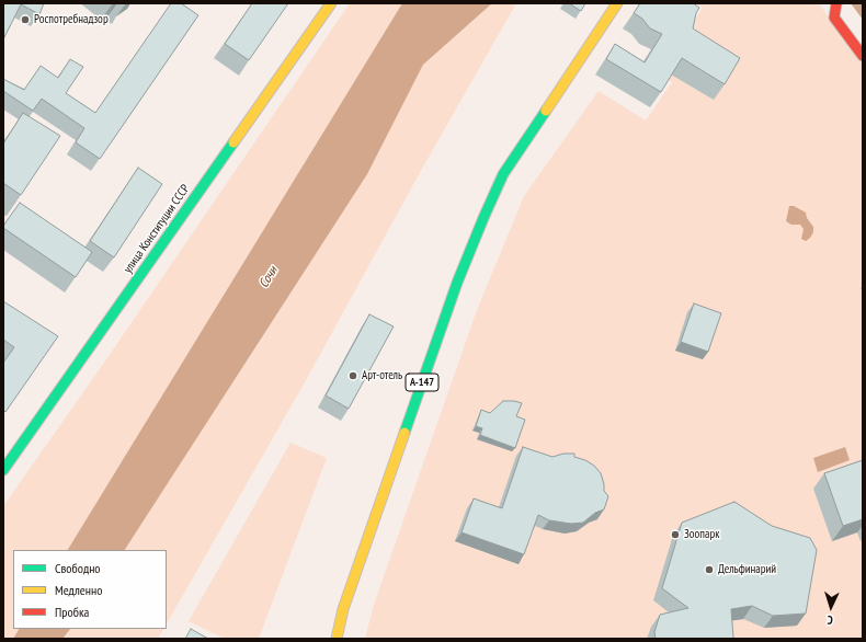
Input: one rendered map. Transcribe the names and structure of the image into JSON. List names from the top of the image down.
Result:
{
  "streets": {
    "main road": ["улица Конституции СССР", "А-147"]
  },
  "water": ["Сочи"],
  "places": [
    "Роспотребнадзор",
    "Арт-отель",
    "Зоопарк",
    "Дельфинарий"
  ],
  "legend": ["Свободно", "Медленно", "Пробка"],
  "north": "bottom"
}
